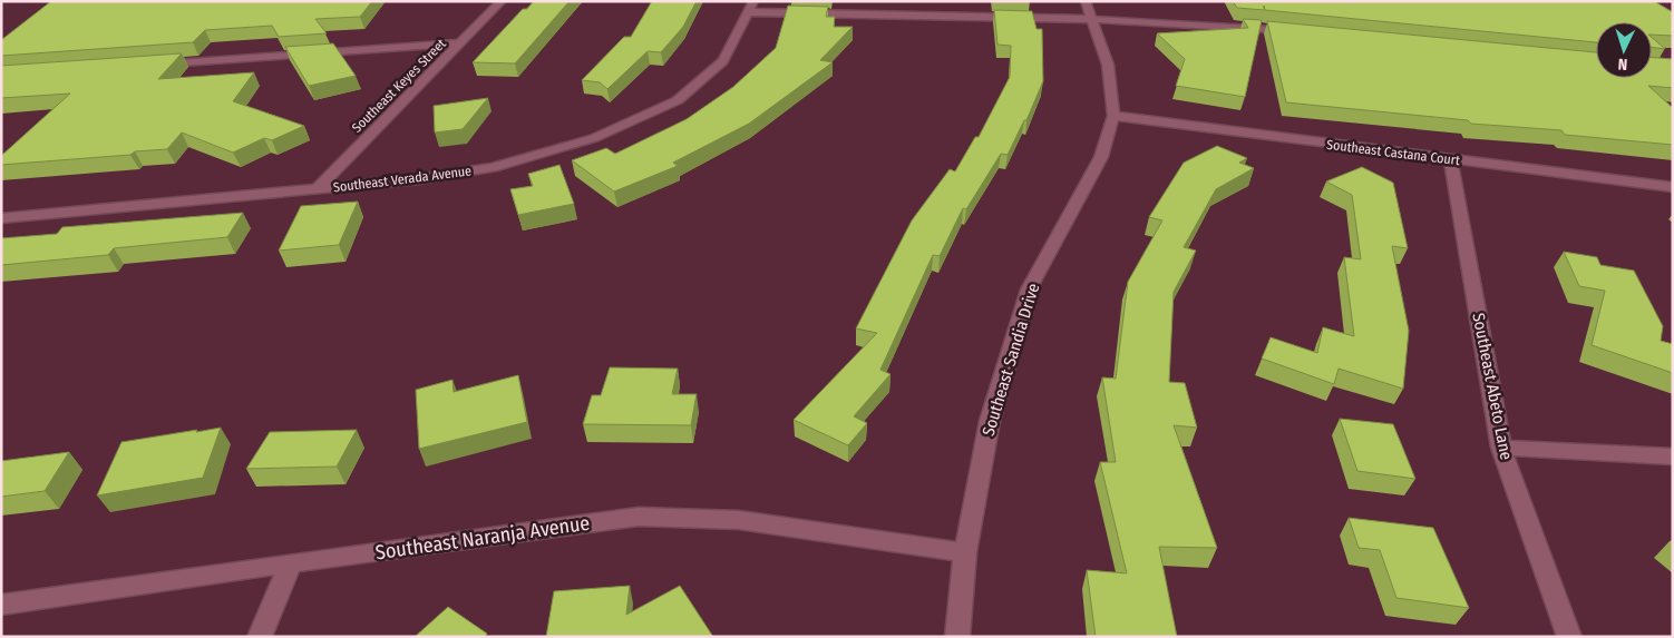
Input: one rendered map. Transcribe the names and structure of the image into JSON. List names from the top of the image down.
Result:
{
  "streets": {
    "street": [
      "Southeast Keyes Street",
      "Southeast Castana Court",
      "Southeast Verada Avenue",
      "Southeast Sandia Drive",
      "Southeast Abeto Lane",
      "Southeast Naranja Avenue"
    ]
  },
  "crossings": [
    ["Southeast Keyes Street", "Southeast Verada Avenue"],
    ["Southeast Castana Court", "Southeast Sandia Drive"],
    ["Southeast Castana Court", "Southeast Abeto Lane"],
    ["Southeast Sandia Drive", "Southeast Naranja Avenue"]
  ],
  "north": "bottom"
}
